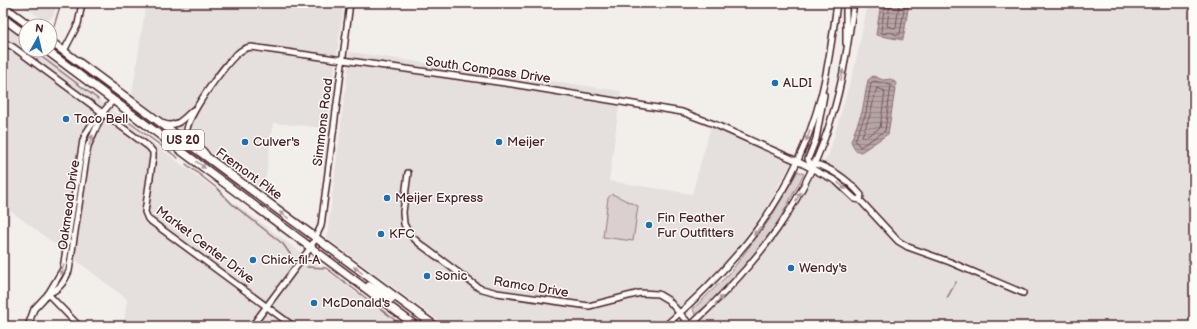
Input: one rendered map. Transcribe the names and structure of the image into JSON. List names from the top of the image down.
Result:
{
  "streets": {
    "highway": ["US 20", "Fremont Pike"],
    "street": [
      "South Compass Drive",
      "Simmons Road",
      "Oakmead Drive",
      "Market Center Drive",
      "Ramco Drive"
    ]
  },
  "crossings": [
    ["South Compass Drive", "Simmons Road"],
    ["South Compass Drive", "Fremont Pike"],
    ["Simmons Road", "Fremont Pike"],
    ["Simmons Road", "Market Center Drive"],
    ["Fremont Pike", "Oakmead Drive"],
    ["Oakmead Drive", "Market Center Drive"]
  ],
  "places": [
    "ALDI",
    "Taco Bell",
    "Culver's",
    "Meijer",
    "Meijer Express",
    "Fin Feather Fur Outfitters",
    "KFC",
    "Chick-fil-A",
    "Wendy's",
    "Sonic",
    "McDonald's"
  ],
  "north": "top"
}
